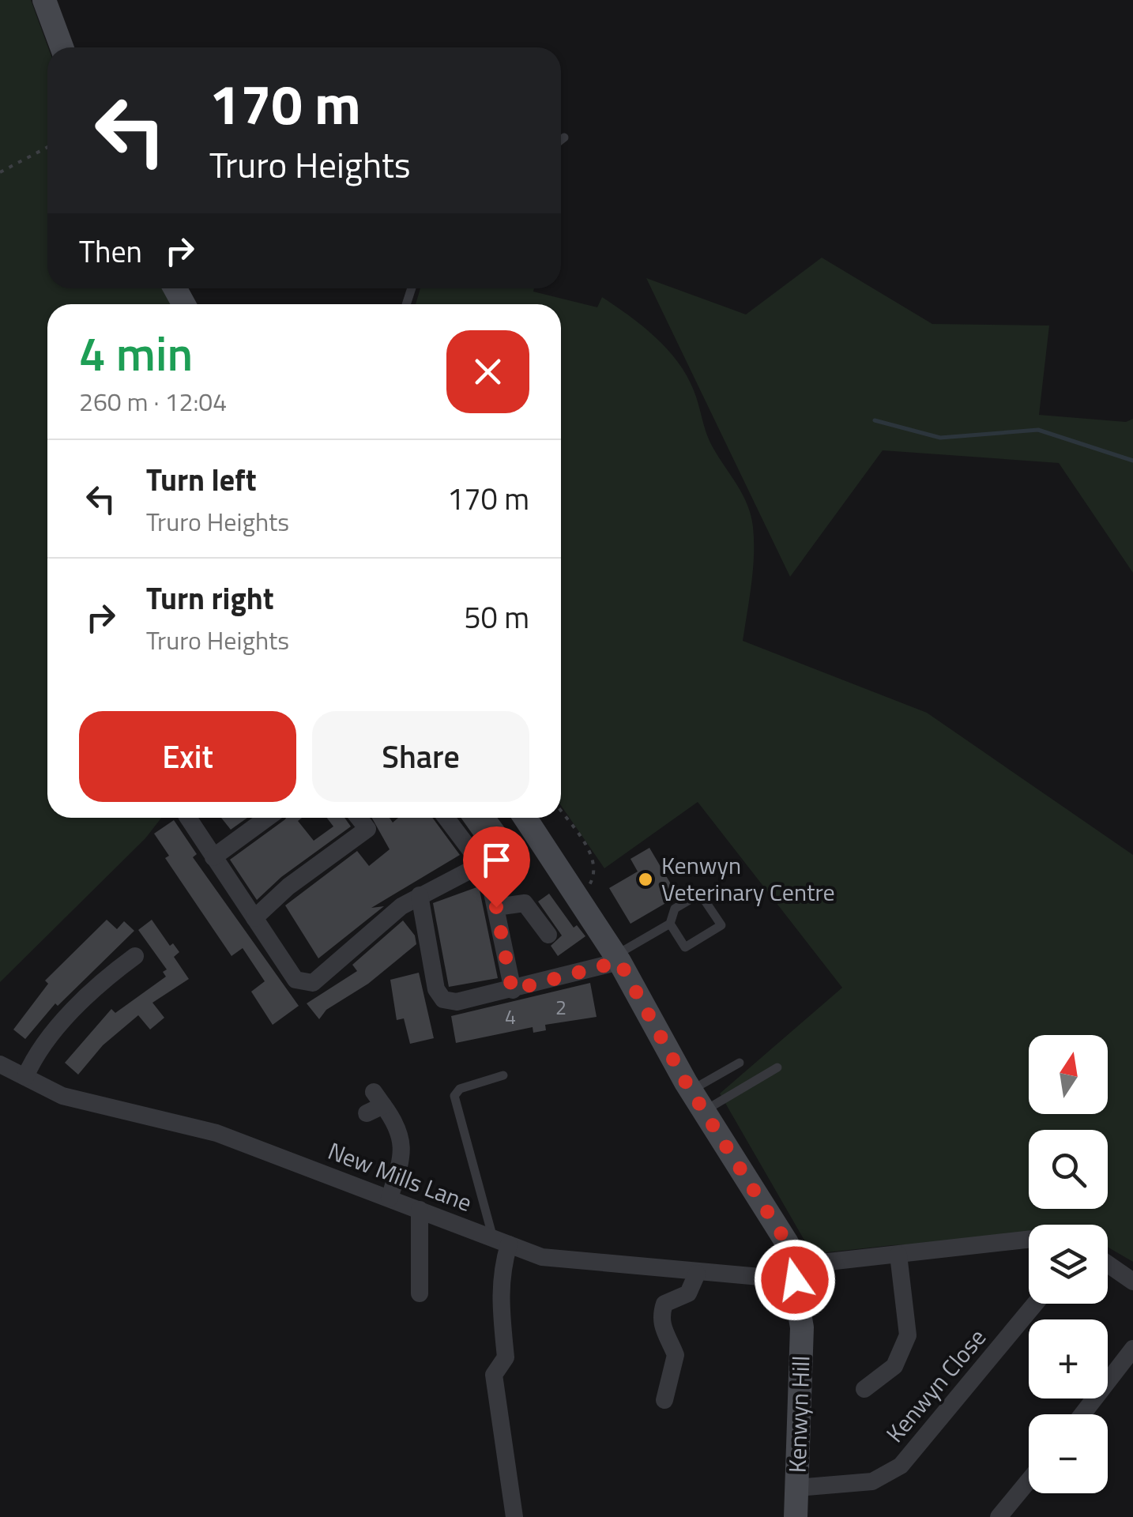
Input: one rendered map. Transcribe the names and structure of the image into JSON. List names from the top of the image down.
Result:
{
  "streets": {
    "main road": ["Kenwyn Hill"],
    "street": ["New Mills Lane", "Kenwyn Close"]
  },
  "crossings": [
    ["New Mills Lane", "Kenwyn Hill"],
    ["Kenwyn Close", "Kenwyn Hill"]
  ],
  "places": ["Kenwyn Veterinary Centre"],
  "house_numbers": ["2", "4"],
  "north": "top",
  "page": {
    "turn": ["170 m", "Truro Heights"],
    "then": "Then",
    "heading": ["4 min", "260 m · 12:04"],
    "list": [
      {
        "name": "Turn left",
        "note": "Truro Heights",
        "value": "170 m"
      },
      {
        "name": "Turn right",
        "note": "Truro Heights",
        "value": "50 m"
      }
    ],
    "buttons": ["Exit", "Share"],
    "map_buttons": ["+", "−"]
  }
}
